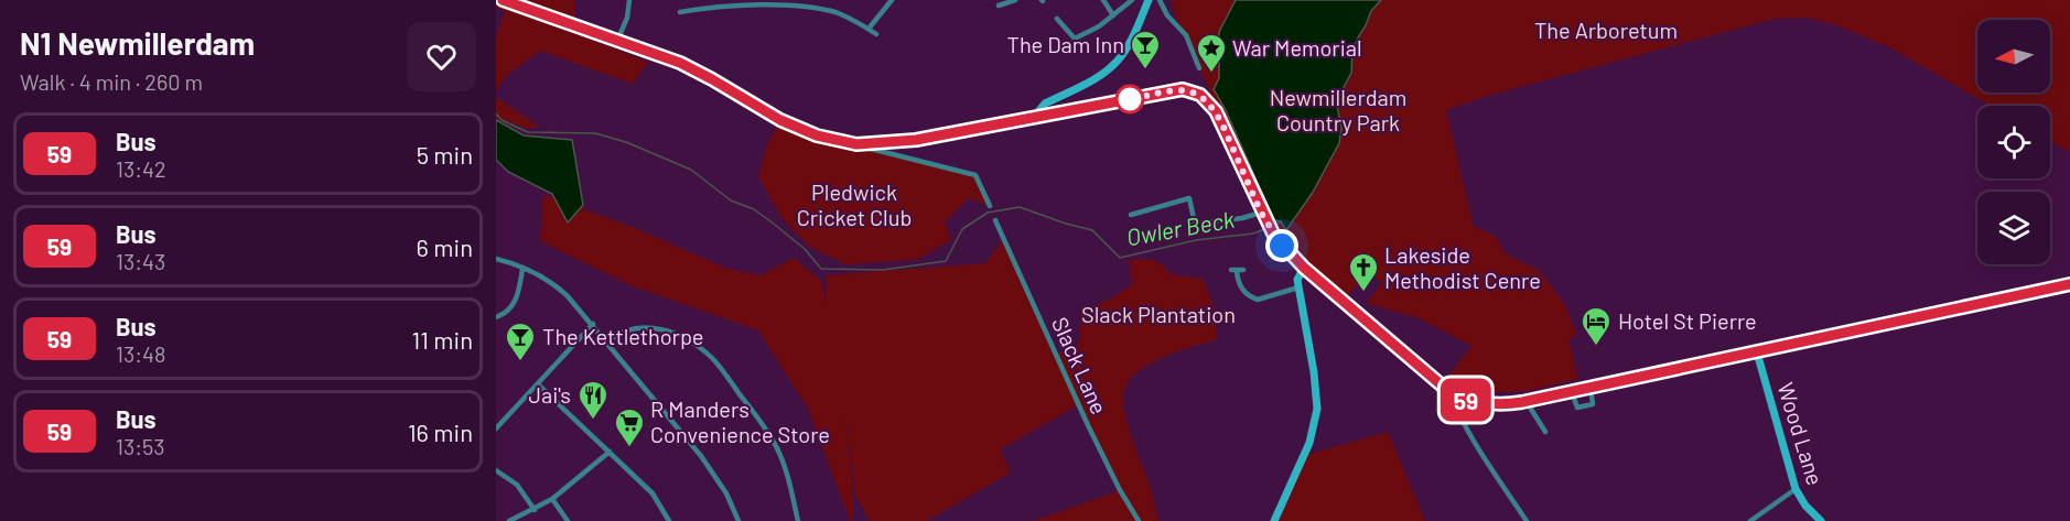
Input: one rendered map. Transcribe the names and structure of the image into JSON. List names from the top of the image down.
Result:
{
  "streets": {
    "street": ["Slack Lane", "Wood Lane"]
  },
  "water": ["Owler Beck"],
  "parks": [
    "The Arboretum",
    "Newmillerdam Country Park",
    "Pledwick Cricket Club",
    "Slack Plantation"
  ],
  "places": {
    "bar": ["The Dam Inn", "The Kettlethorpe"],
    "place": ["War Memorial"],
    "church": ["Lakeside Methodist Cenre"],
    "hotel": ["Hotel St Pierre"],
    "restaurant": ["Jai's"],
    "supermarket": ["R Manders Convenience Store"]
  },
  "lines": ["bus line 59"],
  "north": "left",
  "page": {
    "heading": ["N1 Newmillerdam", "Walk · 4 min · 260 m"],
    "on_map": "59",
    "list": [
      {
        "mark": "59",
        "name": "Bus",
        "note": "13:42",
        "value": "5 min"
      },
      {
        "mark": "59",
        "name": "Bus",
        "note": "13:43",
        "value": "6 min"
      },
      {
        "mark": "59",
        "name": "Bus",
        "note": "13:48",
        "value": "11 min"
      },
      {
        "mark": "59",
        "name": "Bus",
        "note": "13:53",
        "value": "16 min"
      }
    ]
  }
}
